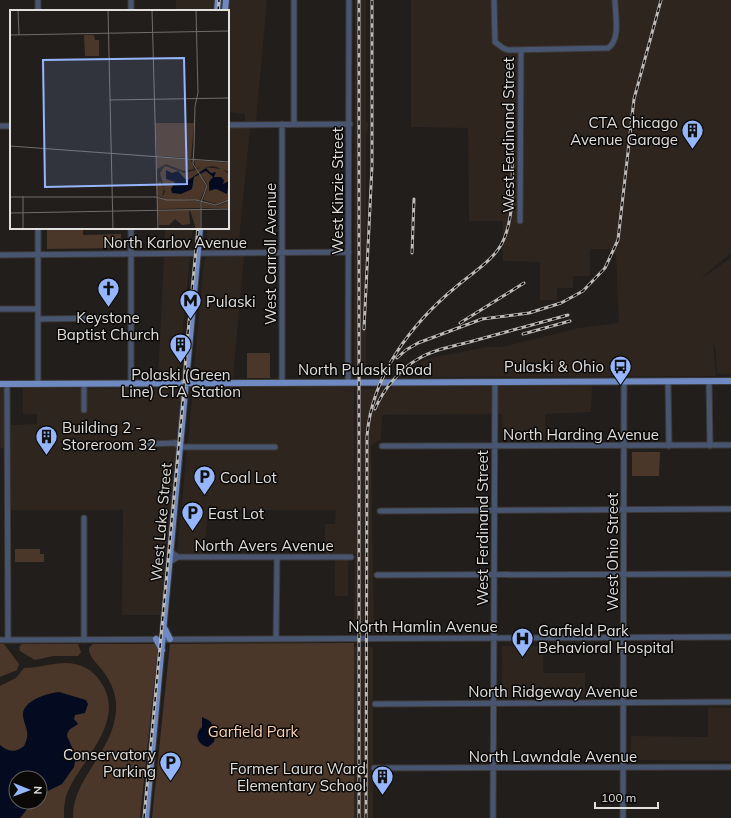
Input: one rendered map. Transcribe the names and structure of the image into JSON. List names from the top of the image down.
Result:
{
  "streets": {
    "main road": ["North Pulaski Road", "West Lake Street"],
    "street": [
      "West Ferdinand Street",
      "West Kinzie Street",
      "North Karlov Avenue",
      "West Carroll Avenue",
      "North Harding Avenue",
      "North Avers Avenue",
      "West Ohio Street",
      "North Hamlin Avenue",
      "North Ridgeway Avenue",
      "North Lawndale Avenue"
    ]
  },
  "crossings": [
    ["West Ferdinand Street", "North Pulaski Road"],
    ["West Ferdinand Street", "North Harding Avenue"],
    ["West Ferdinand Street", "North Hamlin Avenue"],
    ["West Ferdinand Street", "North Ridgeway Avenue"],
    ["West Ferdinand Street", "North Lawndale Avenue"],
    ["West Kinzie Street", "North Karlov Avenue"],
    ["West Kinzie Street", "North Pulaski Road"],
    ["North Karlov Avenue", "West Carroll Avenue"],
    ["North Karlov Avenue", "West Lake Street"],
    ["West Carroll Avenue", "North Pulaski Road"],
    ["North Pulaski Road", "West Lake Street"],
    ["North Pulaski Road", "West Ohio Street"],
    ["North Harding Avenue", "West Ohio Street"],
    ["West Lake Street", "North Avers Avenue"],
    ["West Lake Street", "North Hamlin Avenue"],
    ["West Ohio Street", "North Hamlin Avenue"],
    ["West Ohio Street", "North Ridgeway Avenue"],
    ["West Ohio Street", "North Lawndale Avenue"]
  ],
  "parks": ["Garfield Park"],
  "places": {
    "building": [
      "CTA Chicago Avenue Garage",
      "Polaski (Green Line) CTA Station",
      "Building 2 - Storeroom 32",
      "Former Laura Ward Elementary School"
    ],
    "church": ["Keystone Baptist Church"],
    "metro station": ["Pulaski"],
    "bus stop": ["Pulaski & Ohio"],
    "parking": ["Coal Lot", "East Lot", "Conservatory Parking"],
    "hospital": ["Garfield Park Behavioral Hospital"]
  },
  "scale_bar": "100 m",
  "north": "right"
}
